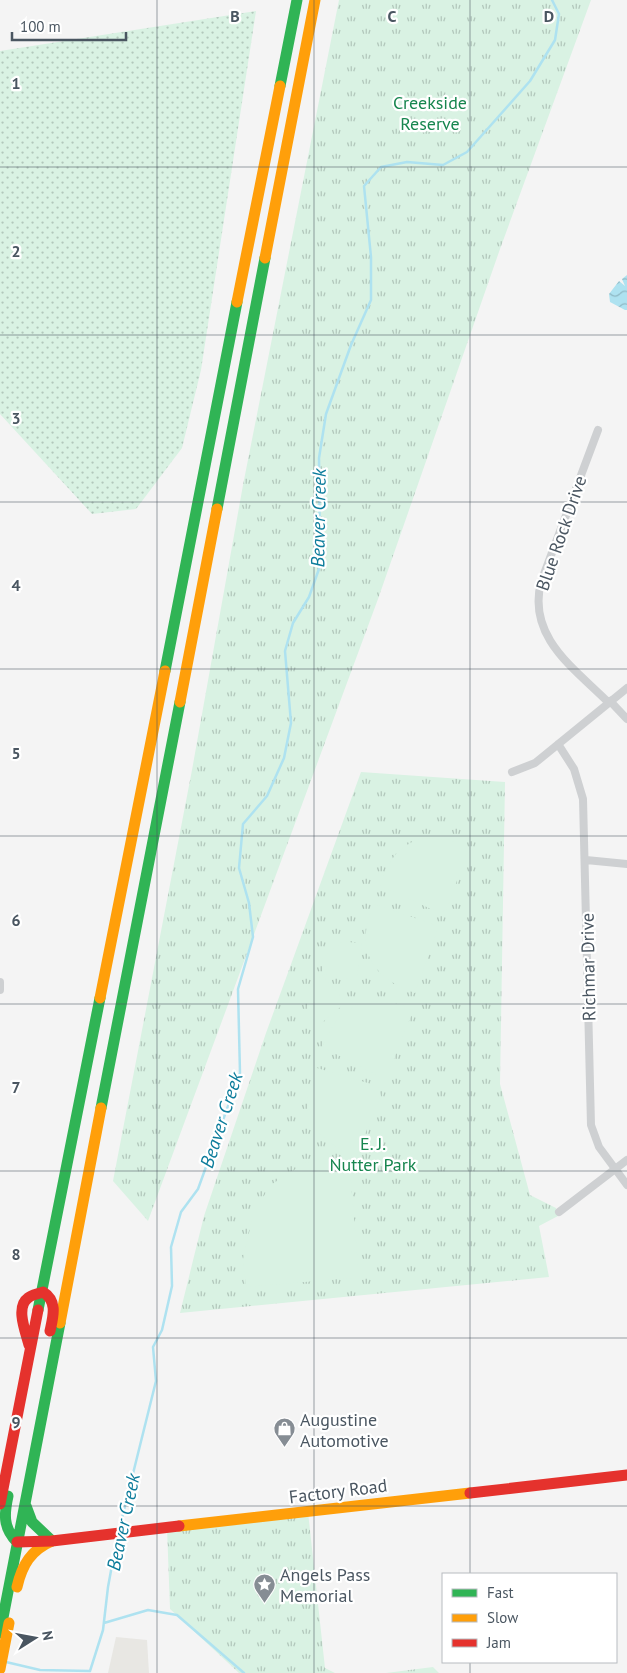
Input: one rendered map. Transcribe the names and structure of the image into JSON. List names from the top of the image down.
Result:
{
  "streets": {
    "main road": ["Factory Road"],
    "street": ["Blue Rock Drive", "Richmar Drive"]
  },
  "water": ["Beaver Creek"],
  "parks": ["Creekside Reserve", "E. J. Nutter Park"],
  "places": {
    "shop": ["Augustine Automotive"],
    "place": ["Angels Pass Memorial"]
  },
  "legend": ["Fast", "Slow", "Jam"],
  "scale_bar": "100 m",
  "north": "right",
  "grid": {
    "columns": ["B", "C", "D"],
    "rows": [
      "1",
      "2",
      "3",
      "4",
      "5",
      "6",
      "7",
      "8",
      "9"
    ]
  }
}
